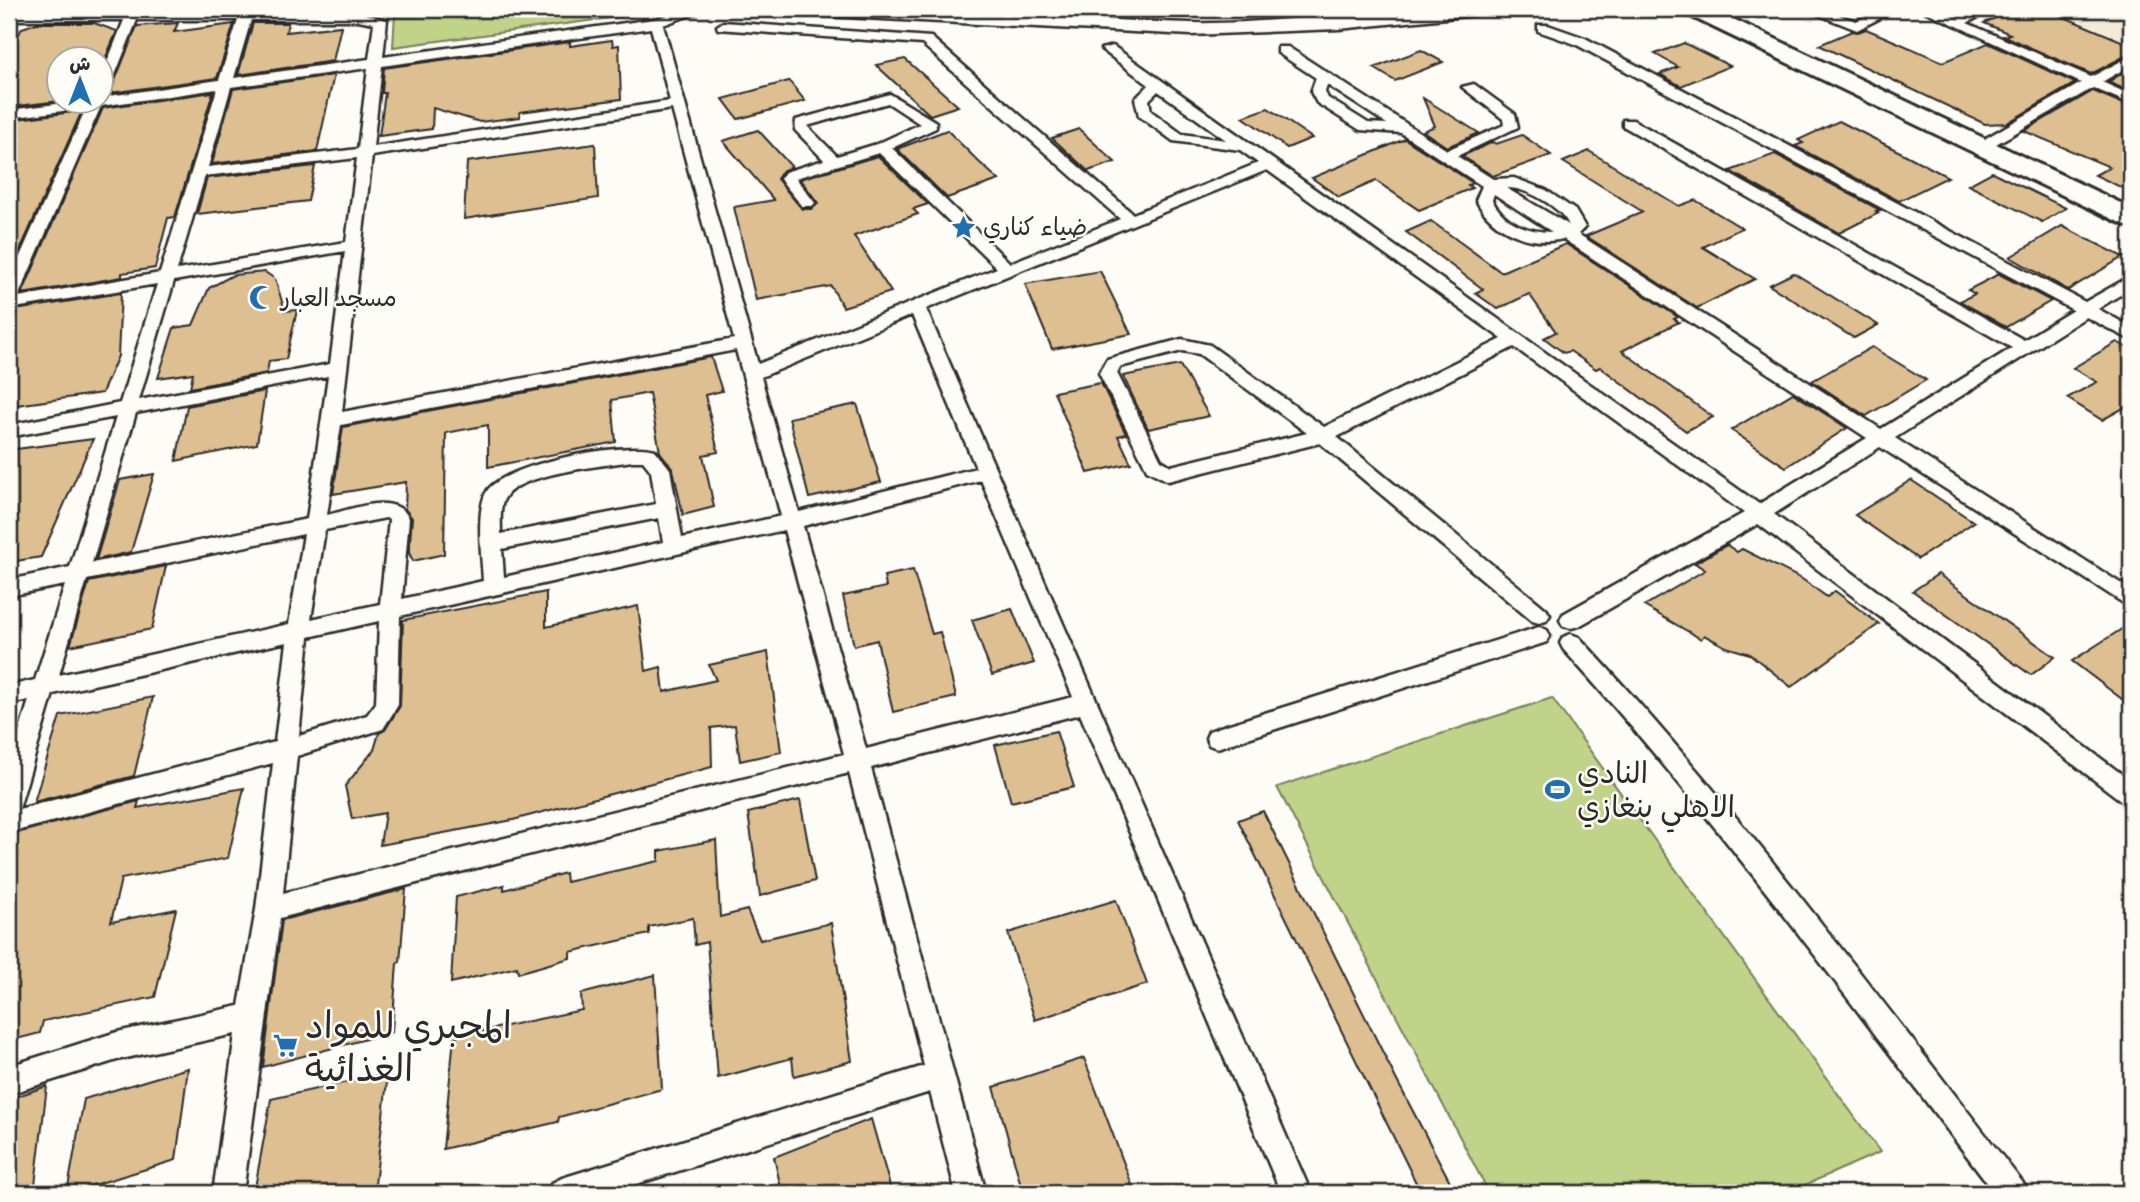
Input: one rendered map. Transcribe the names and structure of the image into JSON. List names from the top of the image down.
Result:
{
  "places": {
    "place": ["ضياء كناري"],
    "mosque": ["مسجد العبار"],
    "sports": ["النادي الاهلي بنغازي"],
    "supermarket": ["المجبري للمواد الغذائية"]
  },
  "north": "top"
}
